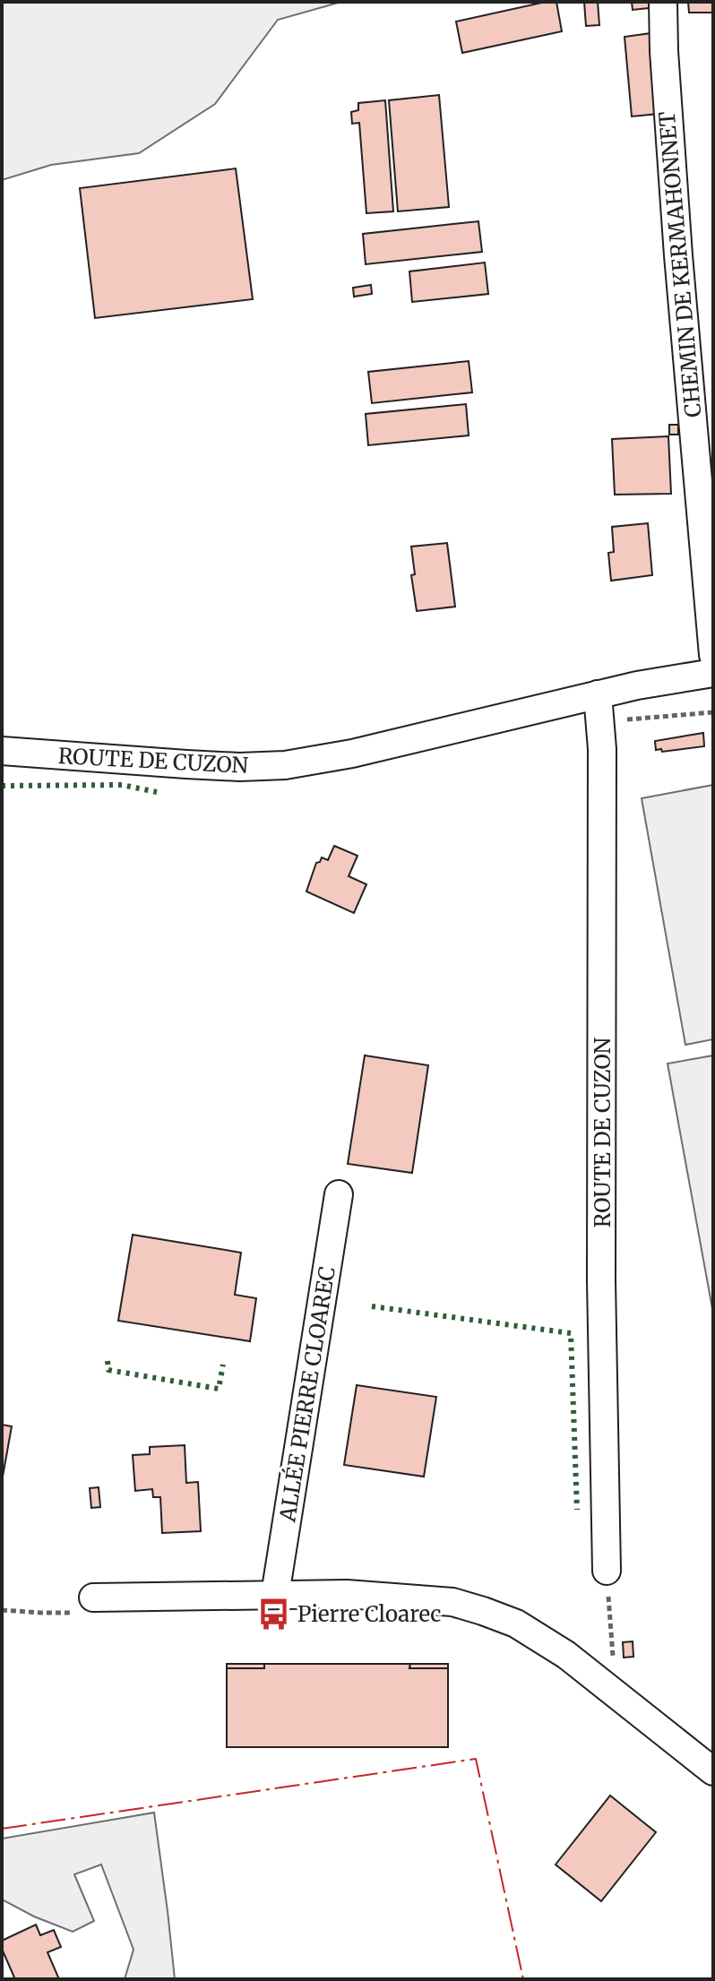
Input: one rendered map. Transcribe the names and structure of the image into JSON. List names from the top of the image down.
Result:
{
  "streets": {
    "street": ["CHEMIN DE KERMAHONNET", "ROUTE DE CUZON", "ALLÉE PIERRE CLOAREC"]
  },
  "places": {
    "bus stop": ["Pierre Cloarec"]
  }
}
